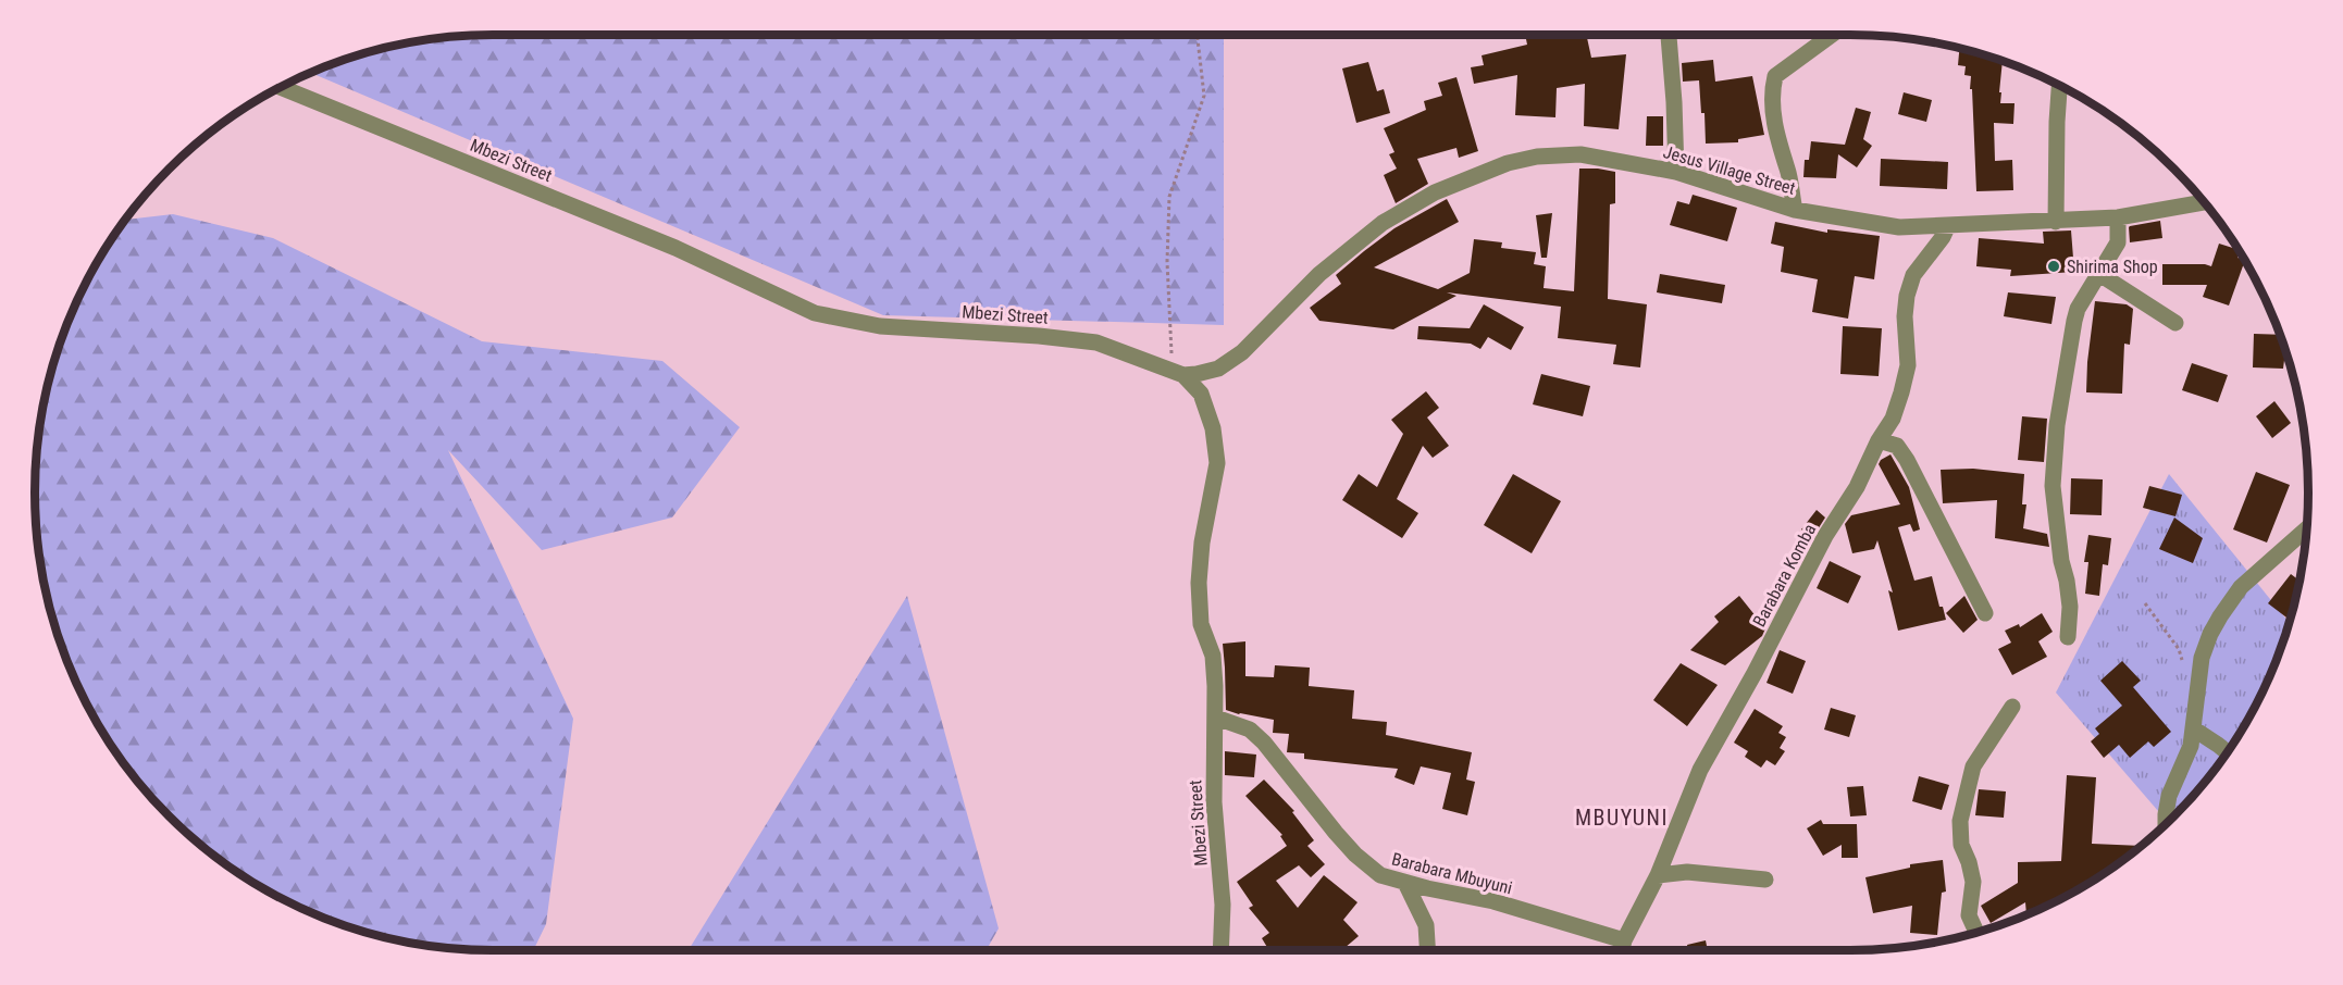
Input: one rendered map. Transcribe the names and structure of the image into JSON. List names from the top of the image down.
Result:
{
  "streets": {
    "street": [
      "Mbezi Street",
      "Jesus Village Street",
      "Barabara Komba",
      "Barabara Mbuyuni"
    ]
  },
  "crossings": [
    ["Mbezi Street", "Jesus Village Street"],
    ["Mbezi Street", "Barabara Mbuyuni"],
    ["Jesus Village Street", "Barabara Komba"],
    ["Barabara Komba", "Barabara Mbuyuni"]
  ],
  "districts": ["MBUYUNI"],
  "places": ["Shirima Shop"]
}
